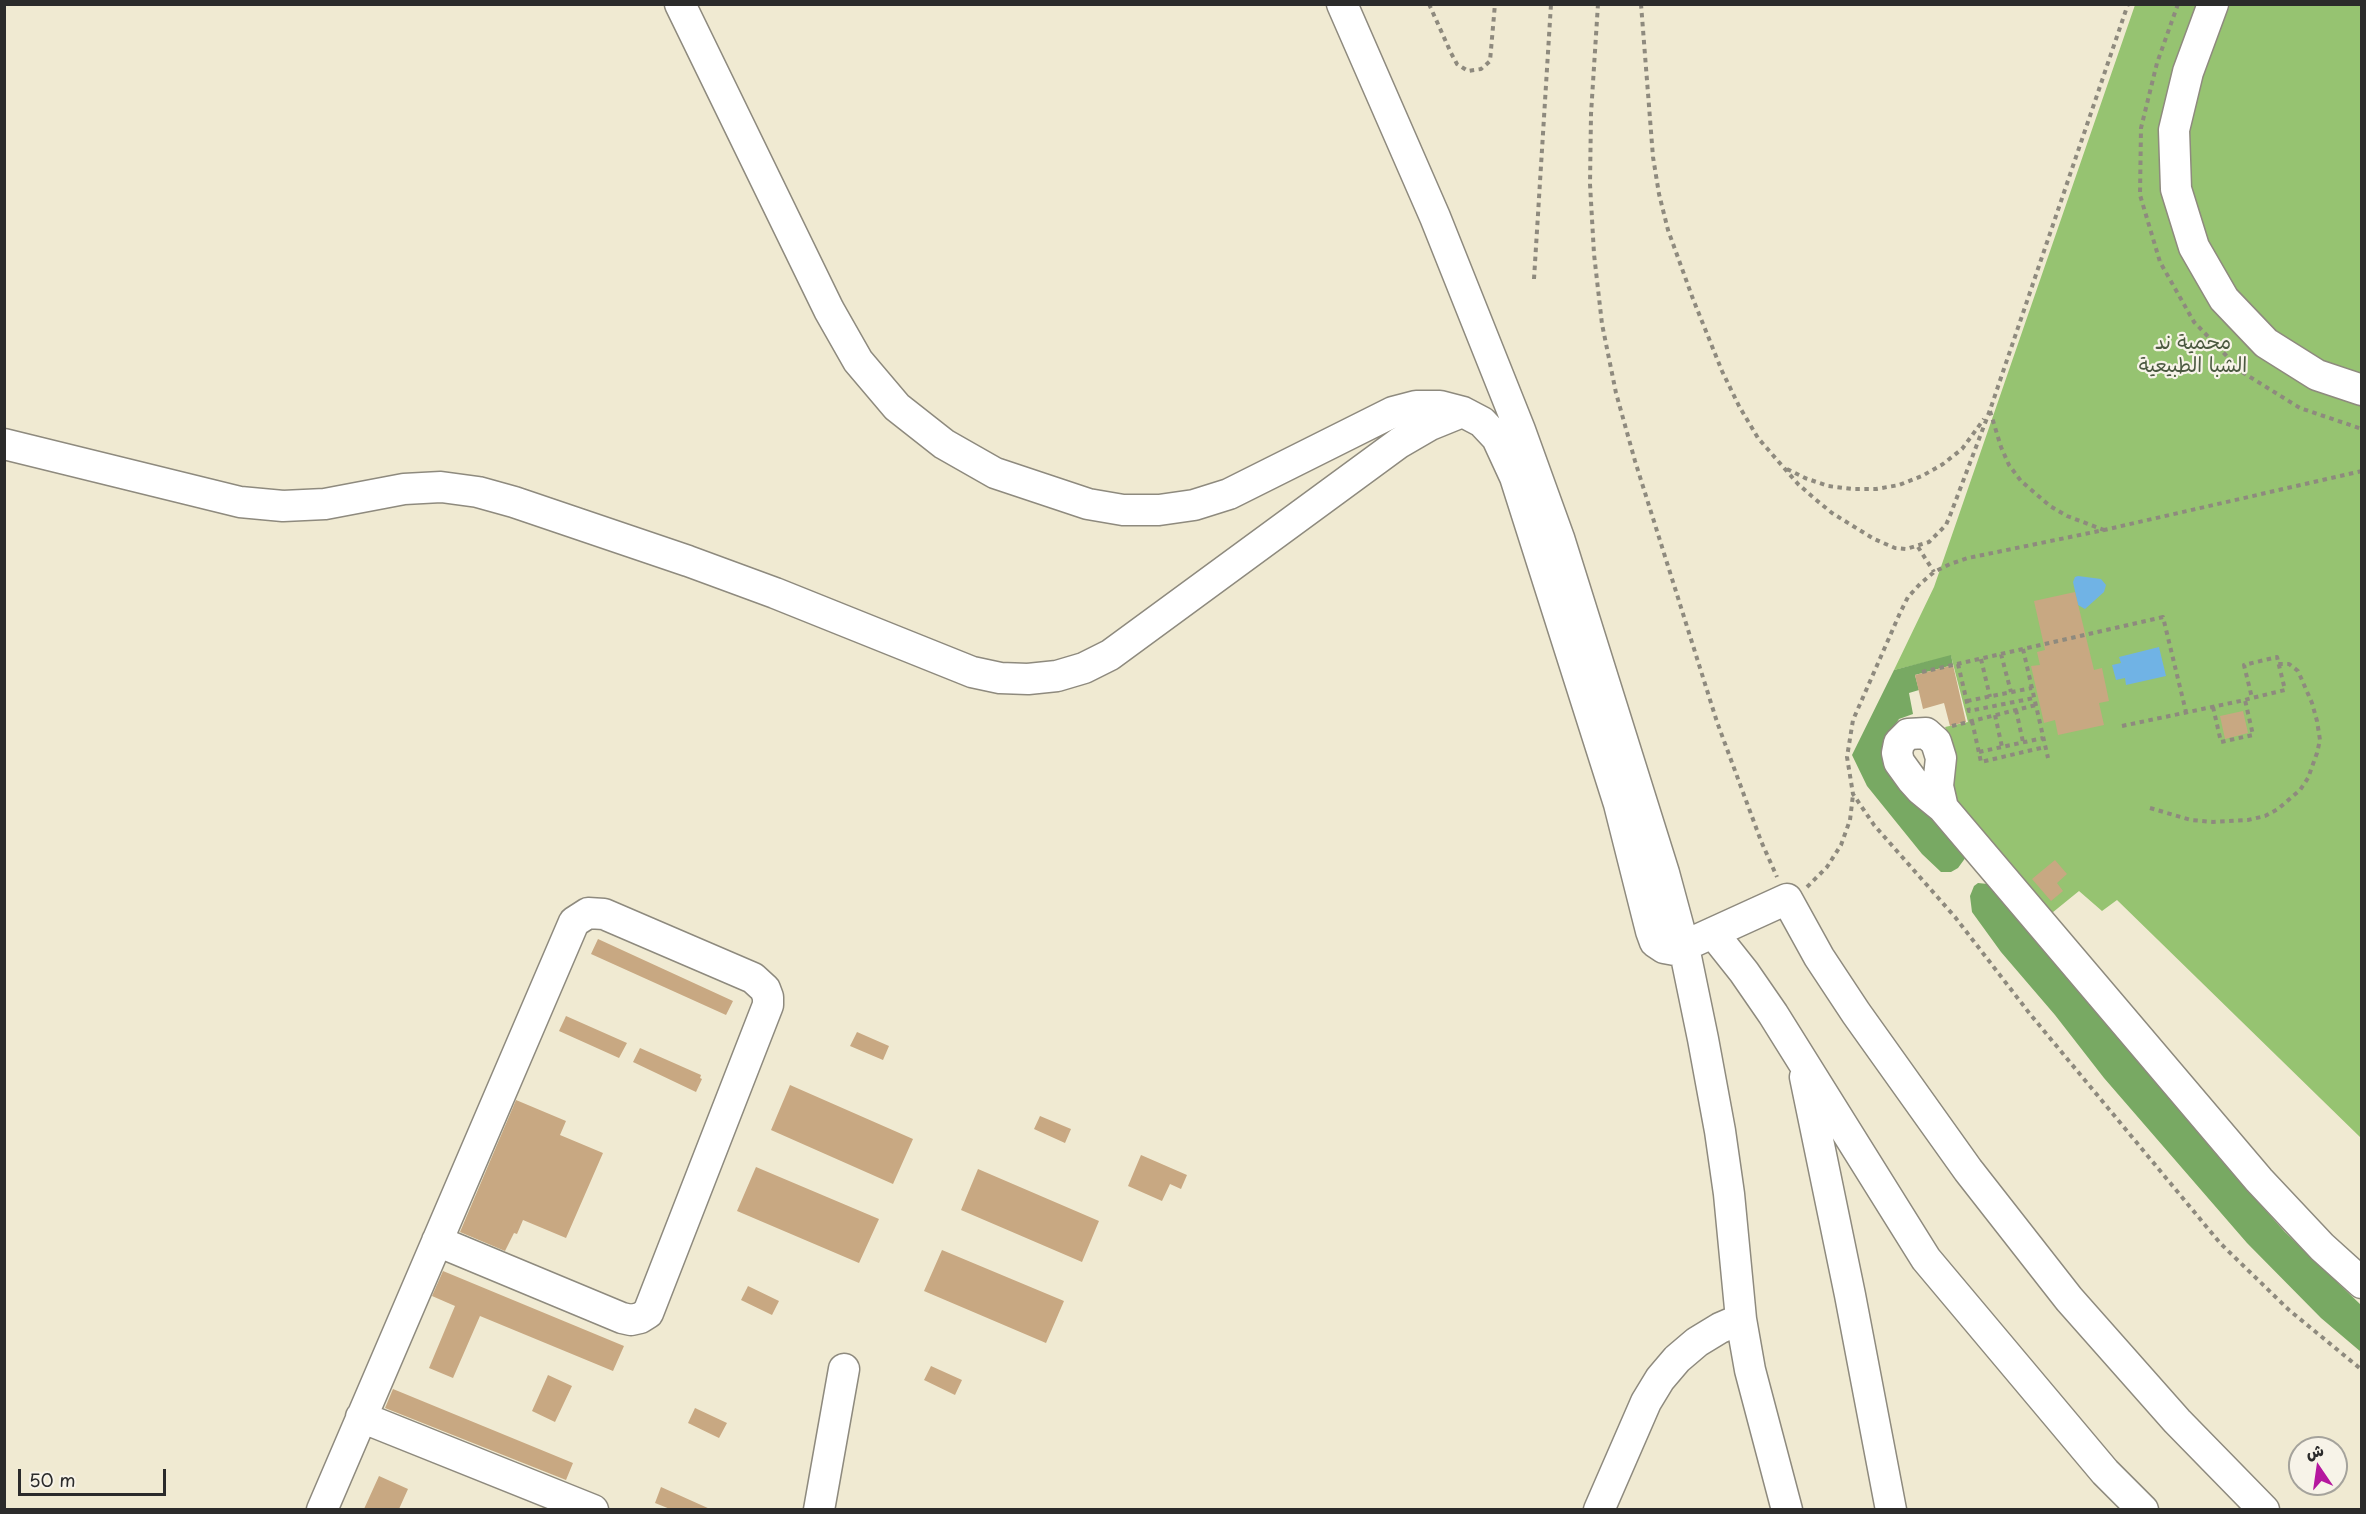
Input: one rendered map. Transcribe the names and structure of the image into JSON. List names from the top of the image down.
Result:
{
  "parks": ["محمية ند الشبا الطبيعية"],
  "scale_bar": "50 m",
  "north": "top"
}
